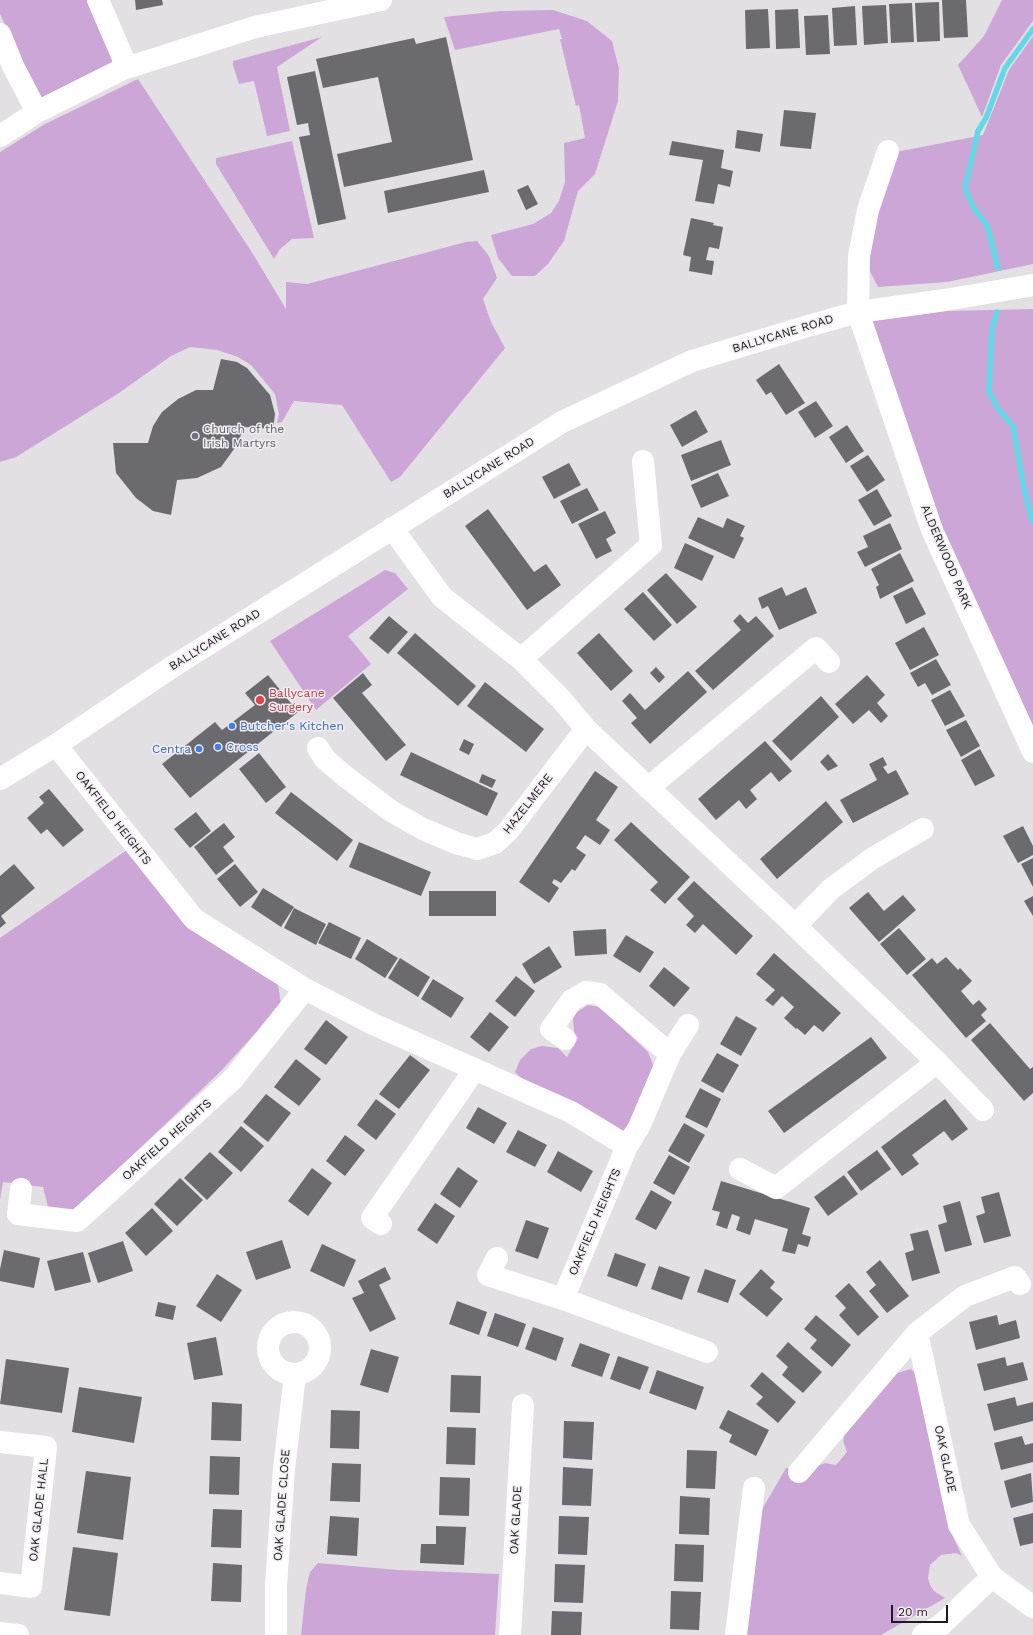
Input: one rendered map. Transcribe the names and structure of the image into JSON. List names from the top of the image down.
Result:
{
  "streets": {
    "street": [
      "BALLYCANE ROAD",
      "ALDERWOOD PARK",
      "HAZELMERE",
      "OAKFIELD HEIGHTS",
      "OAK GLADE",
      "OAK GLADE CLOSE",
      "OAK GLADE HALL"
    ]
  },
  "crossings": [
    ["BALLYCANE ROAD", "ALDERWOOD PARK"],
    ["BALLYCANE ROAD", "OAKFIELD HEIGHTS"]
  ],
  "places": [
    "Church of the Irish Martyrs",
    "Ballycane Surgery",
    "Butcher's Kitchen",
    "Cross",
    "Centra"
  ],
  "scale_bar": "20 m"
}
